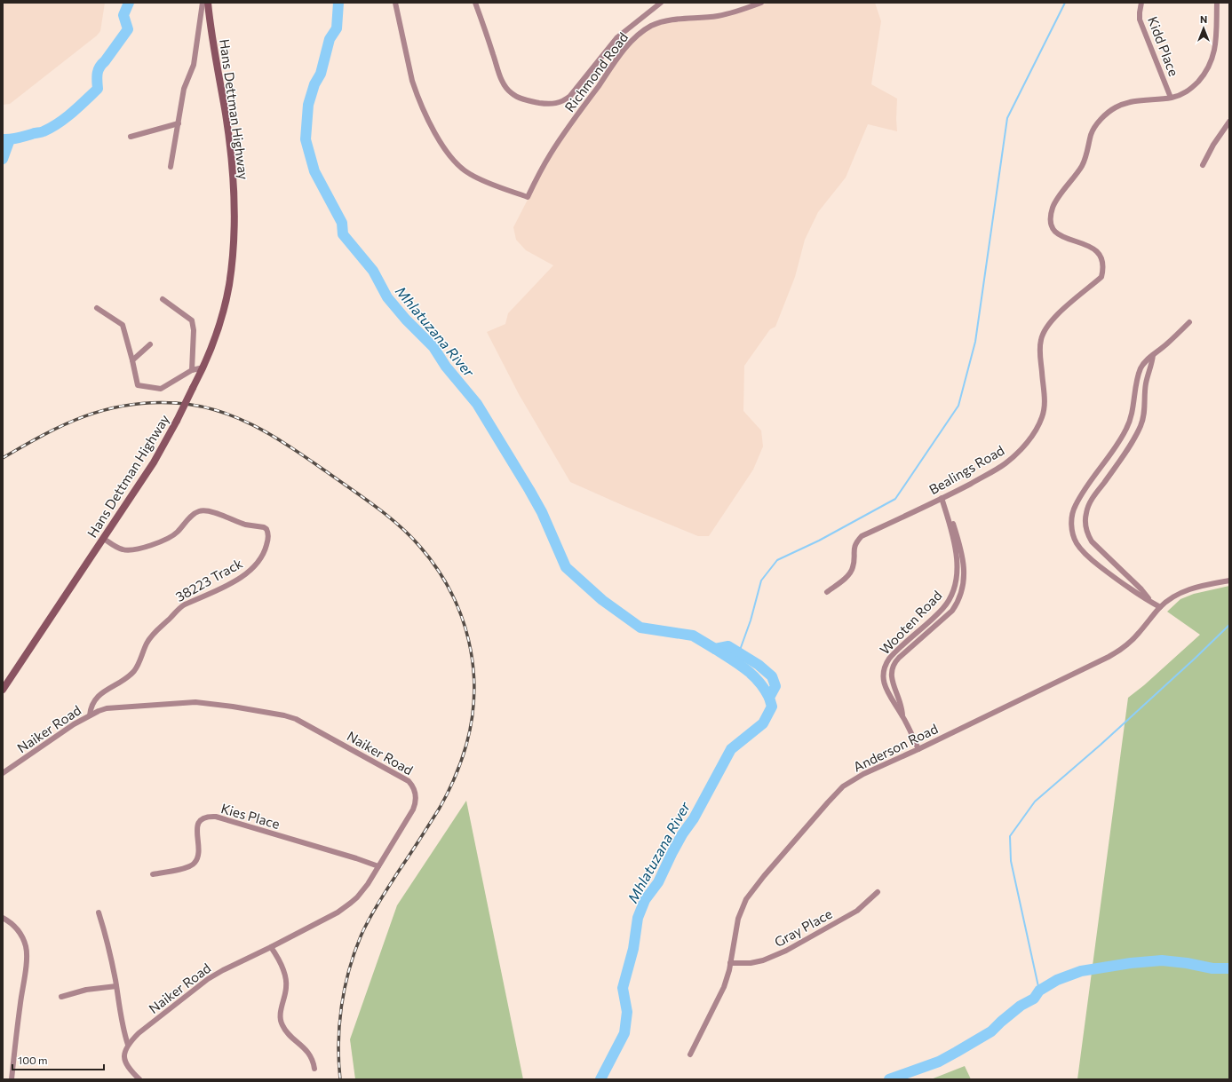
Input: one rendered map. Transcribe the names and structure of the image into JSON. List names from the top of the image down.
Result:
{
  "streets": {
    "street": [
      "Kidd Place",
      "Richmond Road",
      "Hans Dettman Highway",
      "Bealings Road",
      "38223 Track",
      "Wooten Road",
      "Naiker Road",
      "Anderson Road",
      "Kies Place",
      "Gray Place"
    ]
  },
  "crossings": [
    ["Kidd Place", "Bealings Road"],
    ["Hans Dettman Highway", "38223 Track"],
    ["Bealings Road", "Wooten Road"],
    ["38223 Track", "Naiker Road"],
    ["Wooten Road", "Anderson Road"],
    ["Naiker Road", "Kies Place"],
    ["Anderson Road", "Gray Place"]
  ],
  "water": ["Mhlatuzana River"],
  "scale_bar": "100 m",
  "north": "top"
}
